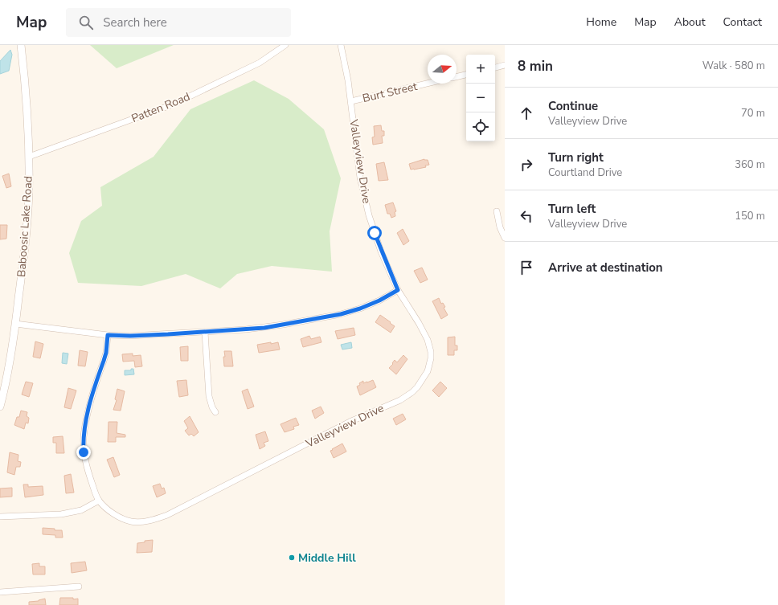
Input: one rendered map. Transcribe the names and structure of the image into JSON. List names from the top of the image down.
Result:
{
  "streets": {
    "street": [
      "Burt Street",
      "Patten Road",
      "Valleyview Drive",
      "Baboosic Lake Road"
    ]
  },
  "crossings": [
    ["Burt Street", "Valleyview Drive"],
    ["Patten Road", "Baboosic Lake Road"]
  ],
  "places": ["Middle Hill"],
  "north": "right",
  "page": {
    "header": "Map",
    "search": "Search here",
    "nav": [
      "Home",
      "Map",
      "About",
      "Contact"
    ],
    "heading": ["8 min", "Walk · 580 m"],
    "map_buttons": ["+", "−"],
    "list": [
      ["Continue", "Valleyview Drive", "70 m"],
      ["Turn right", "Courtland Drive", "360 m"],
      ["Turn left", "Valleyview Drive", "150 m"],
      "Arrive at destination"
    ]
  }
}
